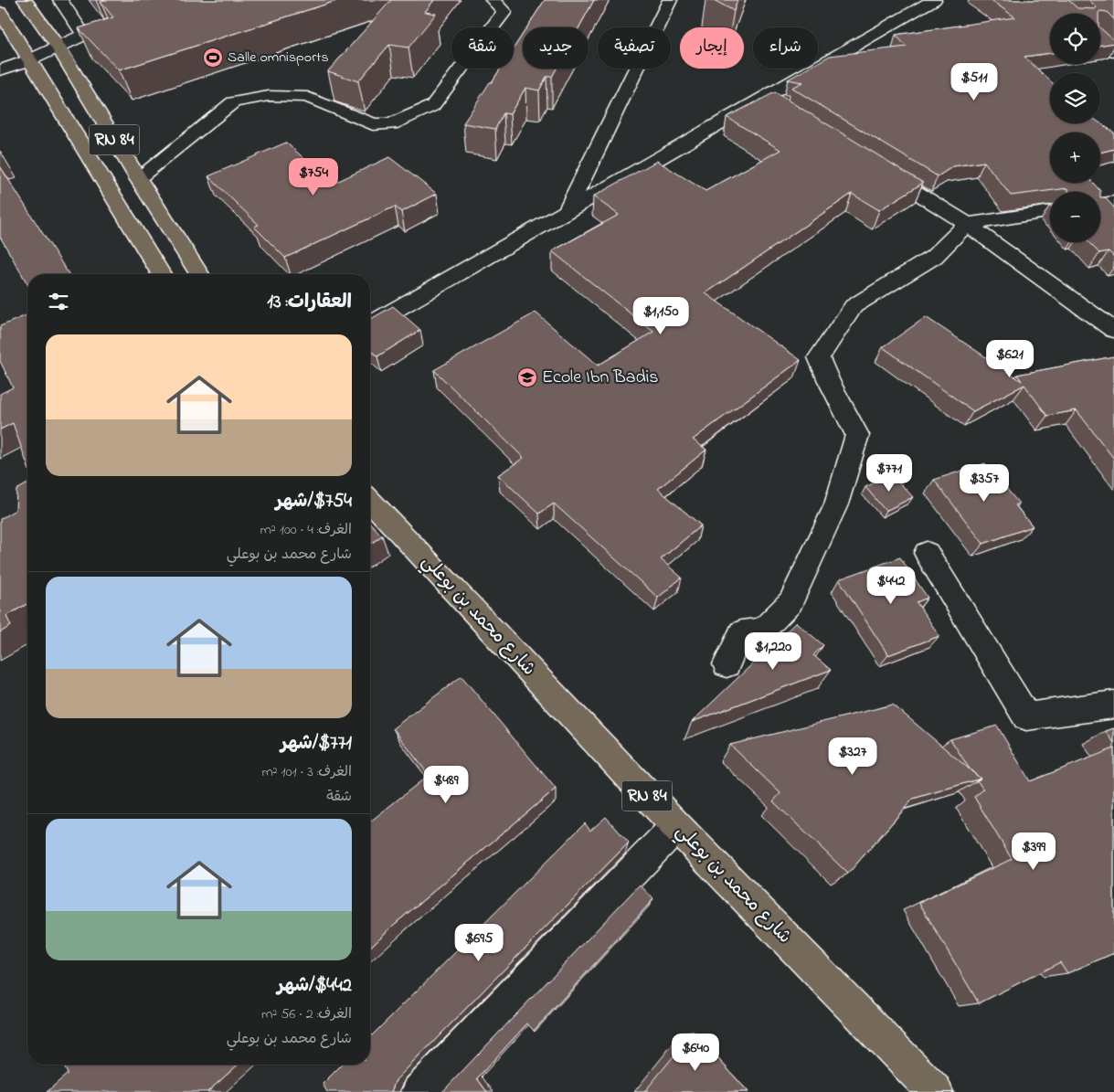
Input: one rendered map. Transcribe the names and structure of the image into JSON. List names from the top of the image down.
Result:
{
  "streets": {
    "main road": ["RN 84", "شارع محمد بن بوعلي"]
  },
  "places": {
    "sports": ["Salle omnisports"],
    "school or university": ["Ecole Ibn Badis"]
  },
  "page": {
    "map_buttons": ["+", "−"],
    "chip": [
      "شراء",
      "إيجار",
      "تصفية",
      "جديد",
      "شقة"
    ],
    "price": [
      "$511",
      "$754",
      "$1,150",
      "$621",
      "$771",
      "$357",
      "$442",
      "$1,220",
      "$327",
      "$489",
      "$399",
      "$695",
      "$640"
    ],
    "heading": "العقارات: 13",
    "list": [
      {
        "name": "$754/شهر",
        "note": "الغرف: 4 · 100 m² · شارع محمد بن بوعلي"
      },
      {
        "name": "$771/شهر",
        "note": "الغرف: 3 · 101 m² · شقة"
      },
      {
        "name": "$442/شهر",
        "note": "الغرف: 2 · 56 m² · شارع محمد بن بوعلي"
      }
    ]
  }
}
